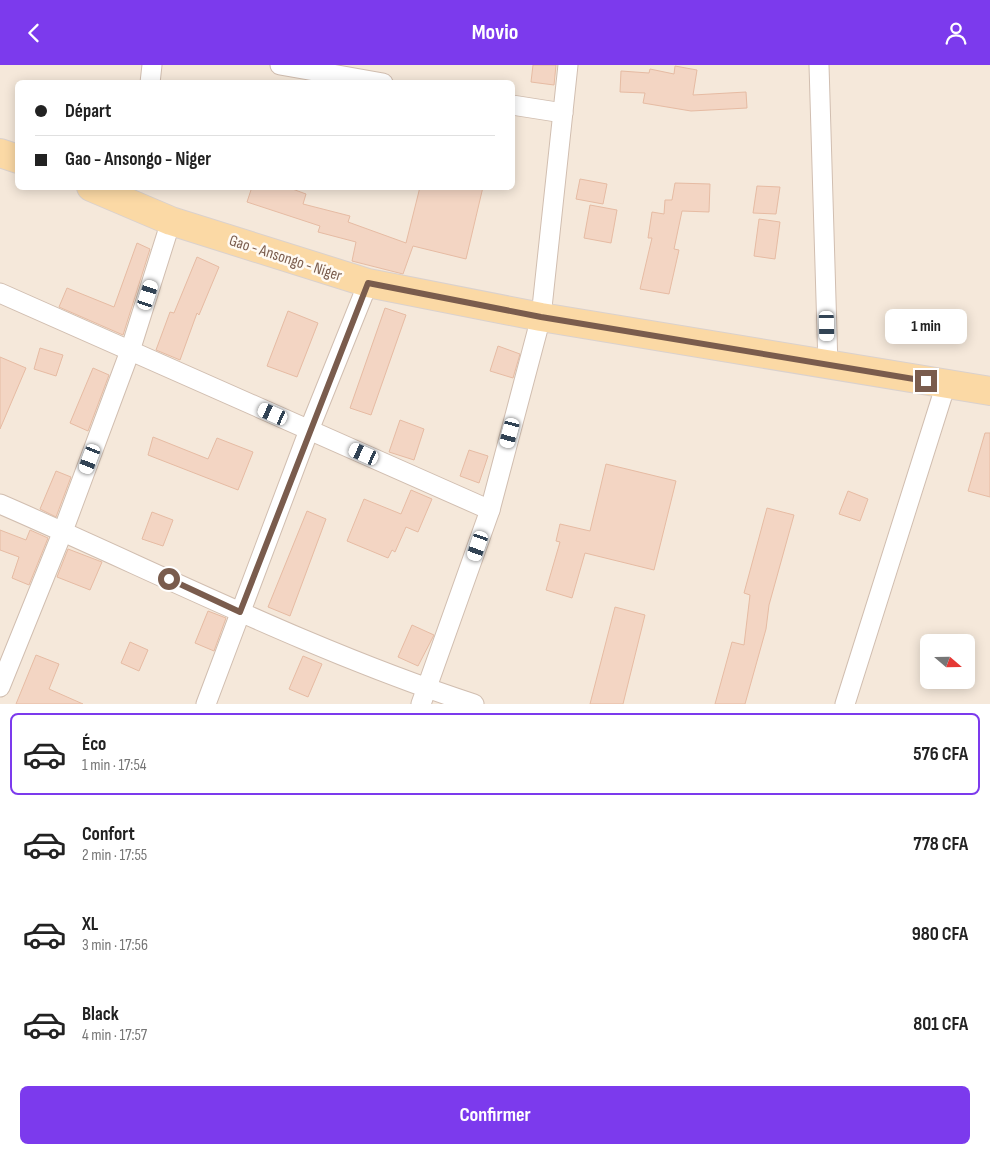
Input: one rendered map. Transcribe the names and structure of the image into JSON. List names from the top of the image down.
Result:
{
  "streets": {
    "main road": ["Gao - Ansongo - Niger"]
  },
  "north": "right",
  "page": {
    "header": "Movio",
    "banner": ["Départ", "Gao - Ansongo - Niger"],
    "bubble": "1 min",
    "list": [
      {
        "name": "Éco",
        "note": "1 min · 17:54",
        "value": "576 CFA"
      },
      {
        "name": "Confort",
        "note": "2 min · 17:55",
        "value": "778 CFA"
      },
      {
        "name": "XL",
        "note": "3 min · 17:56",
        "value": "980 CFA"
      },
      {
        "name": "Black",
        "note": "4 min · 17:57",
        "value": "801 CFA"
      }
    ],
    "buttons": "Confirmer"
  }
}
